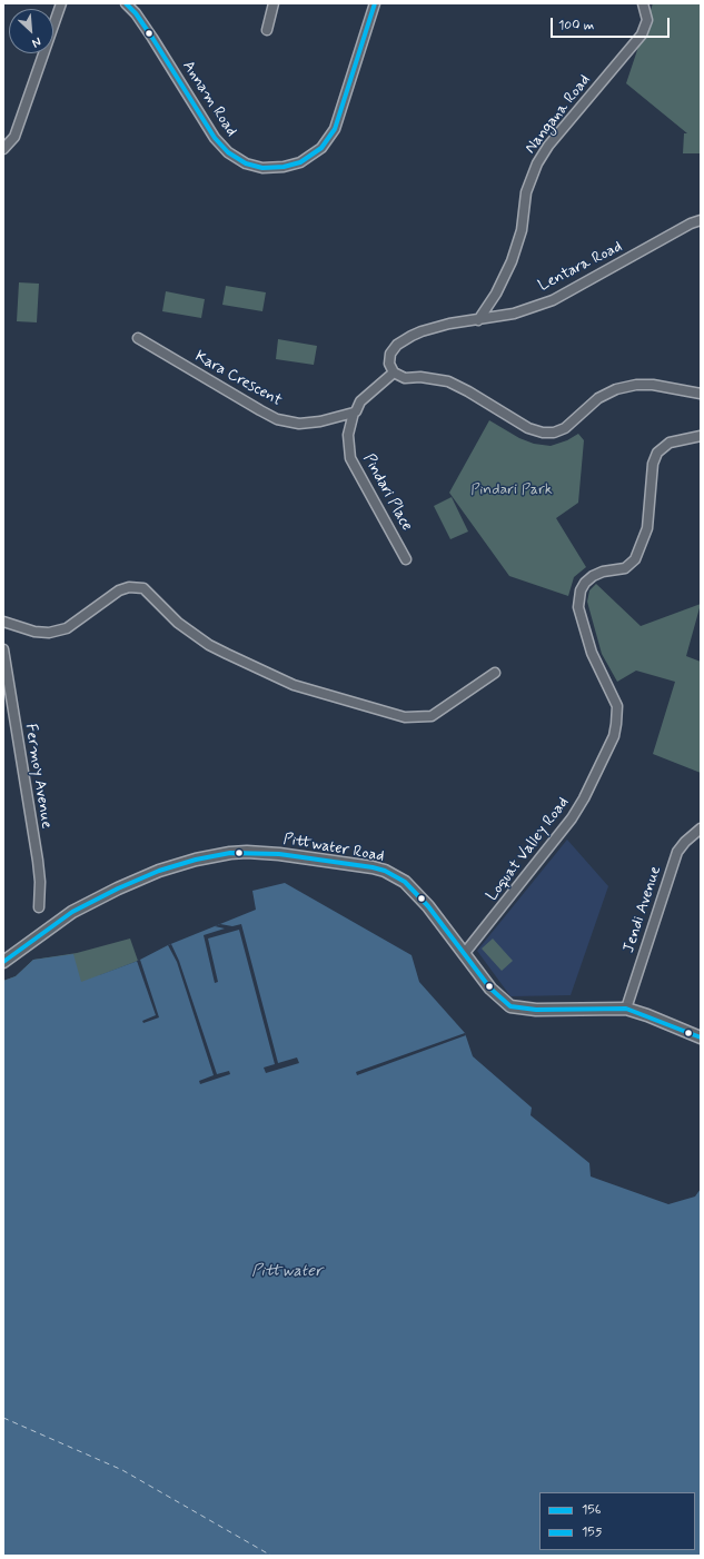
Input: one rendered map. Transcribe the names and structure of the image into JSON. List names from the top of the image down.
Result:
{
  "streets": {
    "main road": ["Pittwater Road"],
    "street": [
      "Annam Road",
      "Nangana Road",
      "Lentara Road",
      "Kara Crescent",
      "Pindari Place",
      "Fermoy Avenue",
      "Loquat Valley Road",
      "Jendi Avenue"
    ]
  },
  "crossings": [
    ["Nangana Road", "Lentara Road"],
    ["Kara Crescent", "Pindari Place"],
    ["Pittwater Road", "Loquat Valley Road"],
    ["Pittwater Road", "Jendi Avenue"]
  ],
  "water": ["Pittwater"],
  "parks": ["Pindari Park"],
  "lines": ["transit line 155", "transit line 156"],
  "legend": ["156", "155"],
  "scale_bar": "100 m",
  "north": "bottom right"
}
